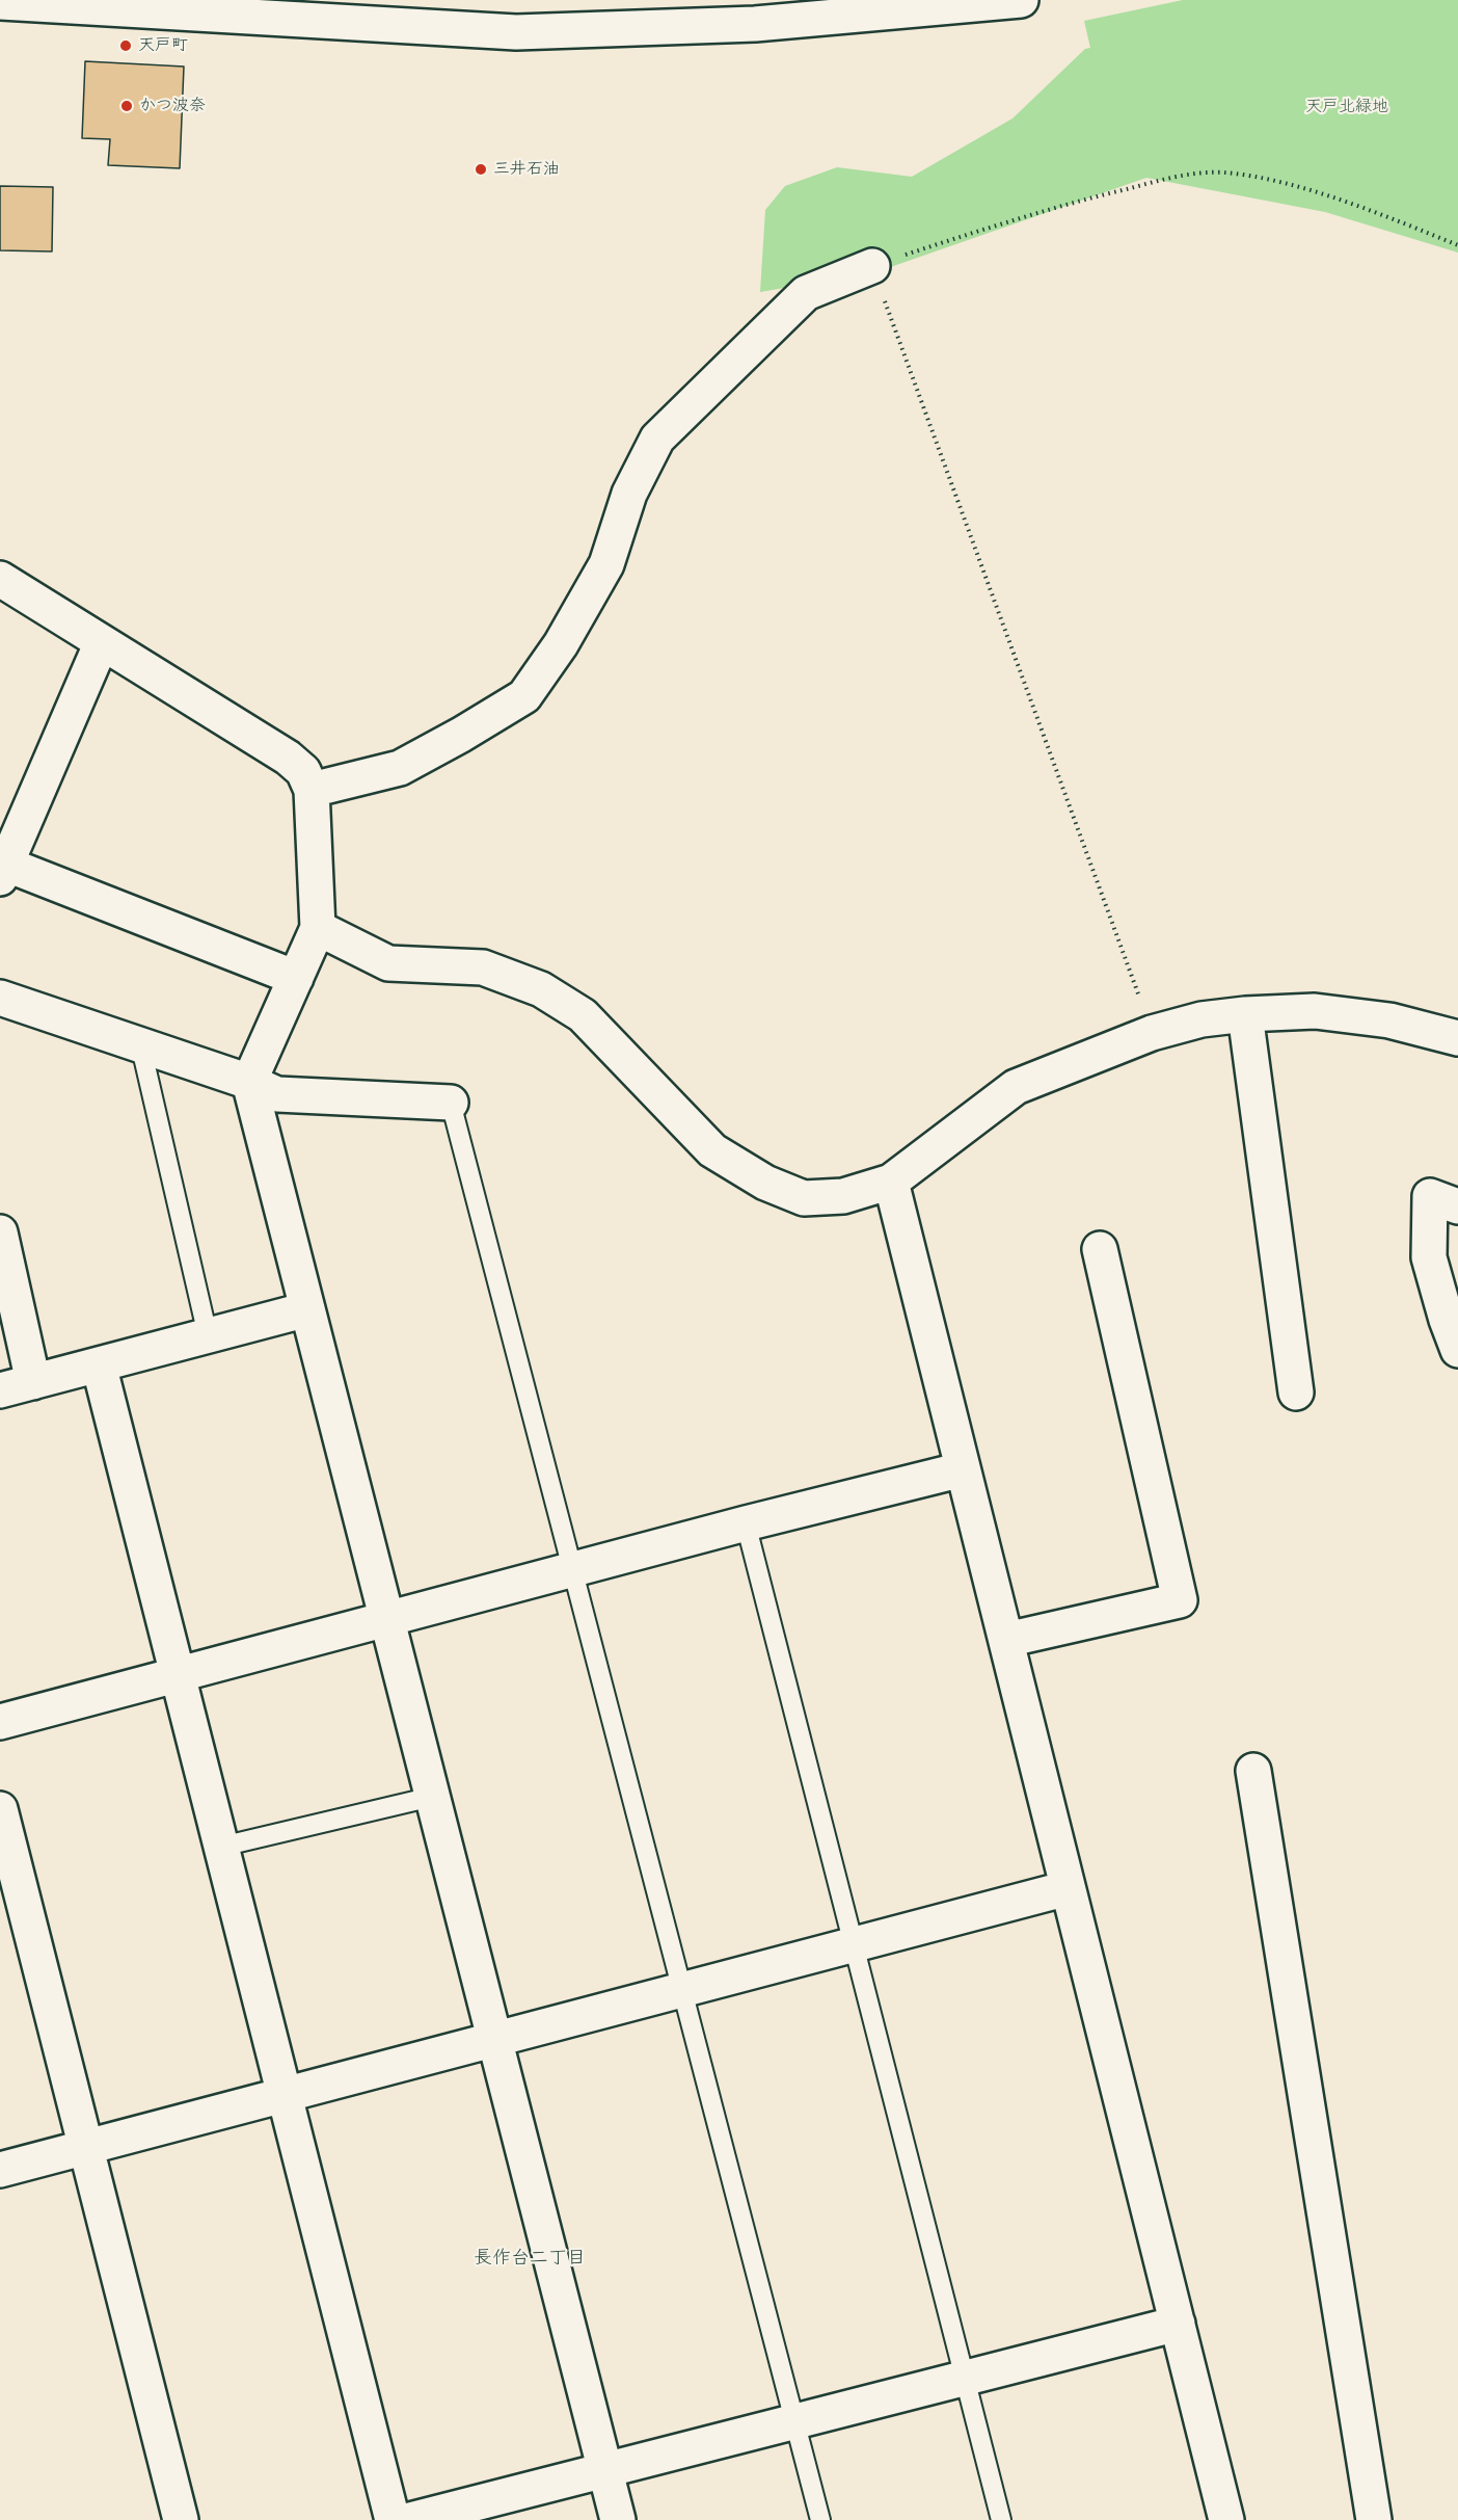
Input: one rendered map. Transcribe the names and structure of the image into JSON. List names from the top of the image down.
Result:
{
  "districts": ["長作台二丁目"],
  "parks": ["天戸北緑地"],
  "places": ["天戸町", "かつ波奈", "三井石油"]
}
